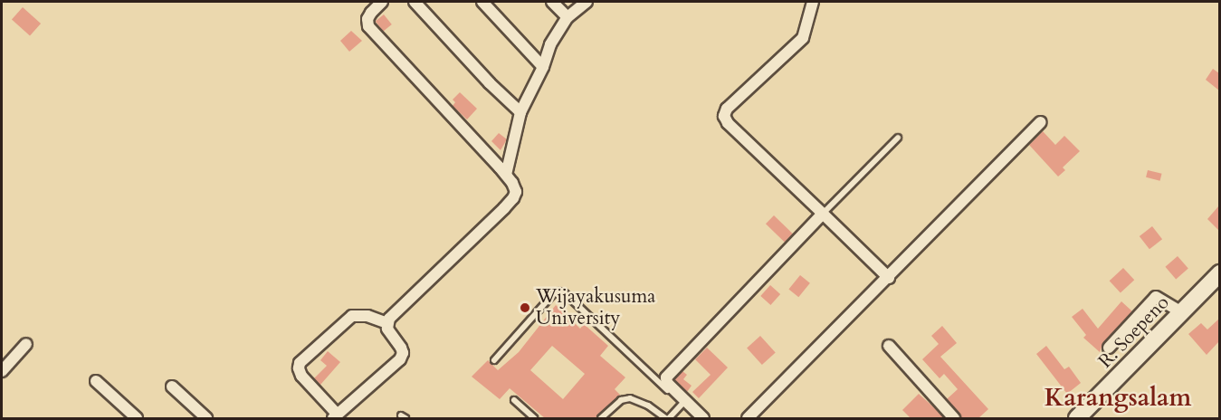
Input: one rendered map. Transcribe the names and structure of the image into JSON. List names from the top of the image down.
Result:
{
  "streets": {
    "street": ["R. Soepeno"]
  },
  "districts": ["Karangsalam"],
  "places": ["Wijayakusuma University"]
}
